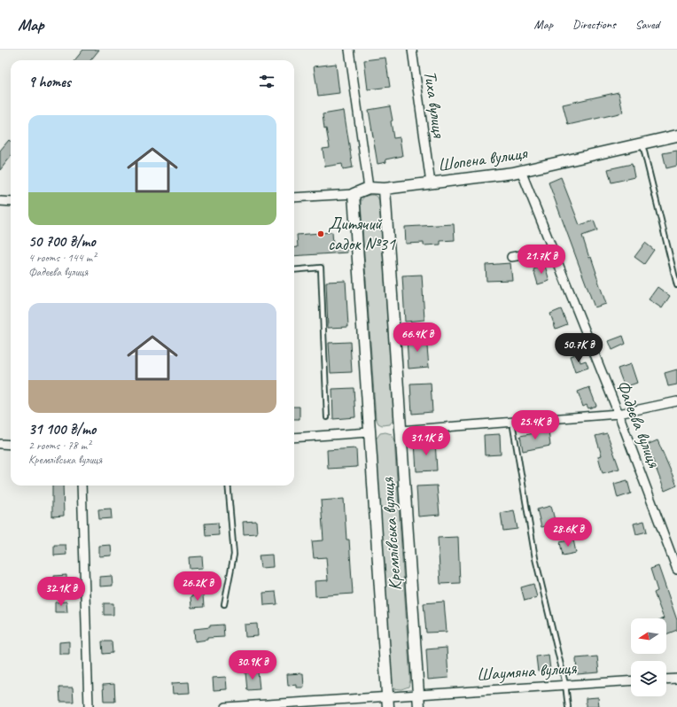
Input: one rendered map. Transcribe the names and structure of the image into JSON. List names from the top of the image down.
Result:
{
  "streets": {
    "street": [
      "Тиха вулиця",
      "Шопена вулиця",
      "Фадеєва вулиця",
      "Кремлівська вулиця",
      "Шаумяна вулиця"
    ]
  },
  "crossings": [
    ["Тиха вулиця", "Шопена вулиця"],
    ["Шопена вулиця", "Фадеєва вулиця"],
    ["Шопена вулиця", "Кремлівська вулиця"],
    ["Кремлівська вулиця", "Шаумяна вулиця"]
  ],
  "places": ["Дитячий садок №31"],
  "north": "left",
  "page": {
    "header": "Map",
    "nav": ["Map", "Directions", "Saved"],
    "heading": "9 homes",
    "list": [
      {
        "name": "50 700 ₴/mo",
        "note": "4 rooms · 144 m² · Фадеєва вулиця"
      },
      {
        "name": "31 100 ₴/mo",
        "note": "2 rooms · 78 m² · Кремлівська вулиця"
      }
    ],
    "price": [
      "21.7K ₴",
      "66.4K ₴",
      "50.7K ₴",
      "25.4K ₴",
      "31.1K ₴",
      "28.6K ₴",
      "26.2K ₴",
      "32.1K ₴",
      "30.9K ₴"
    ]
  }
}
